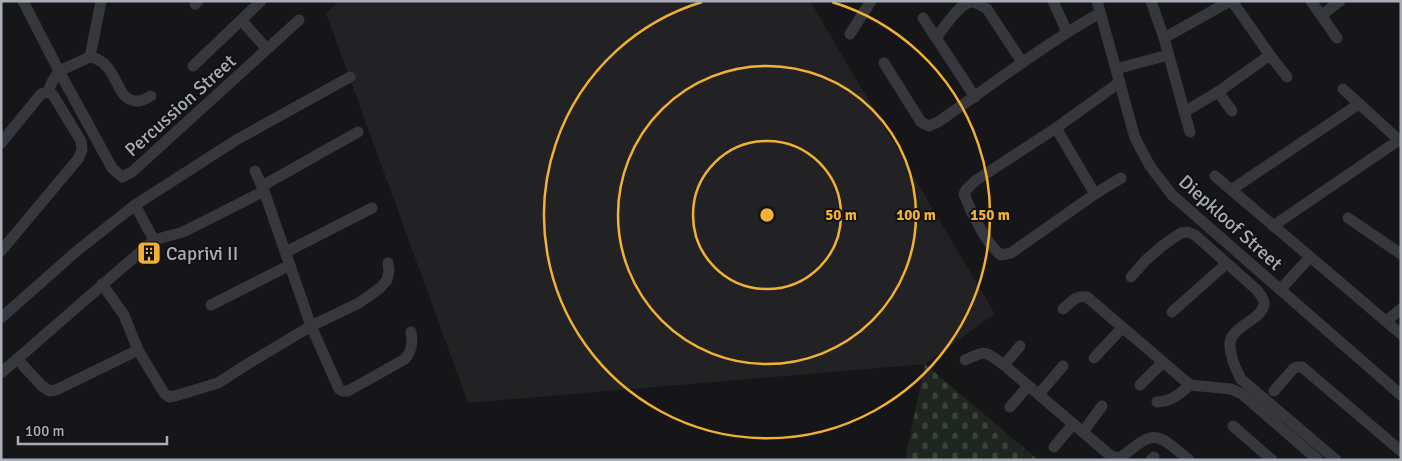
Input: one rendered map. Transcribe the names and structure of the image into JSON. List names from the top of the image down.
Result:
{
  "streets": {
    "street": ["Percussion Street", "Diepkloof Street"]
  },
  "places": {
    "building": ["Caprivi II"]
  },
  "scale_bar": "100 m",
  "rings": ["50 m", "100 m", "150 m"]
}
